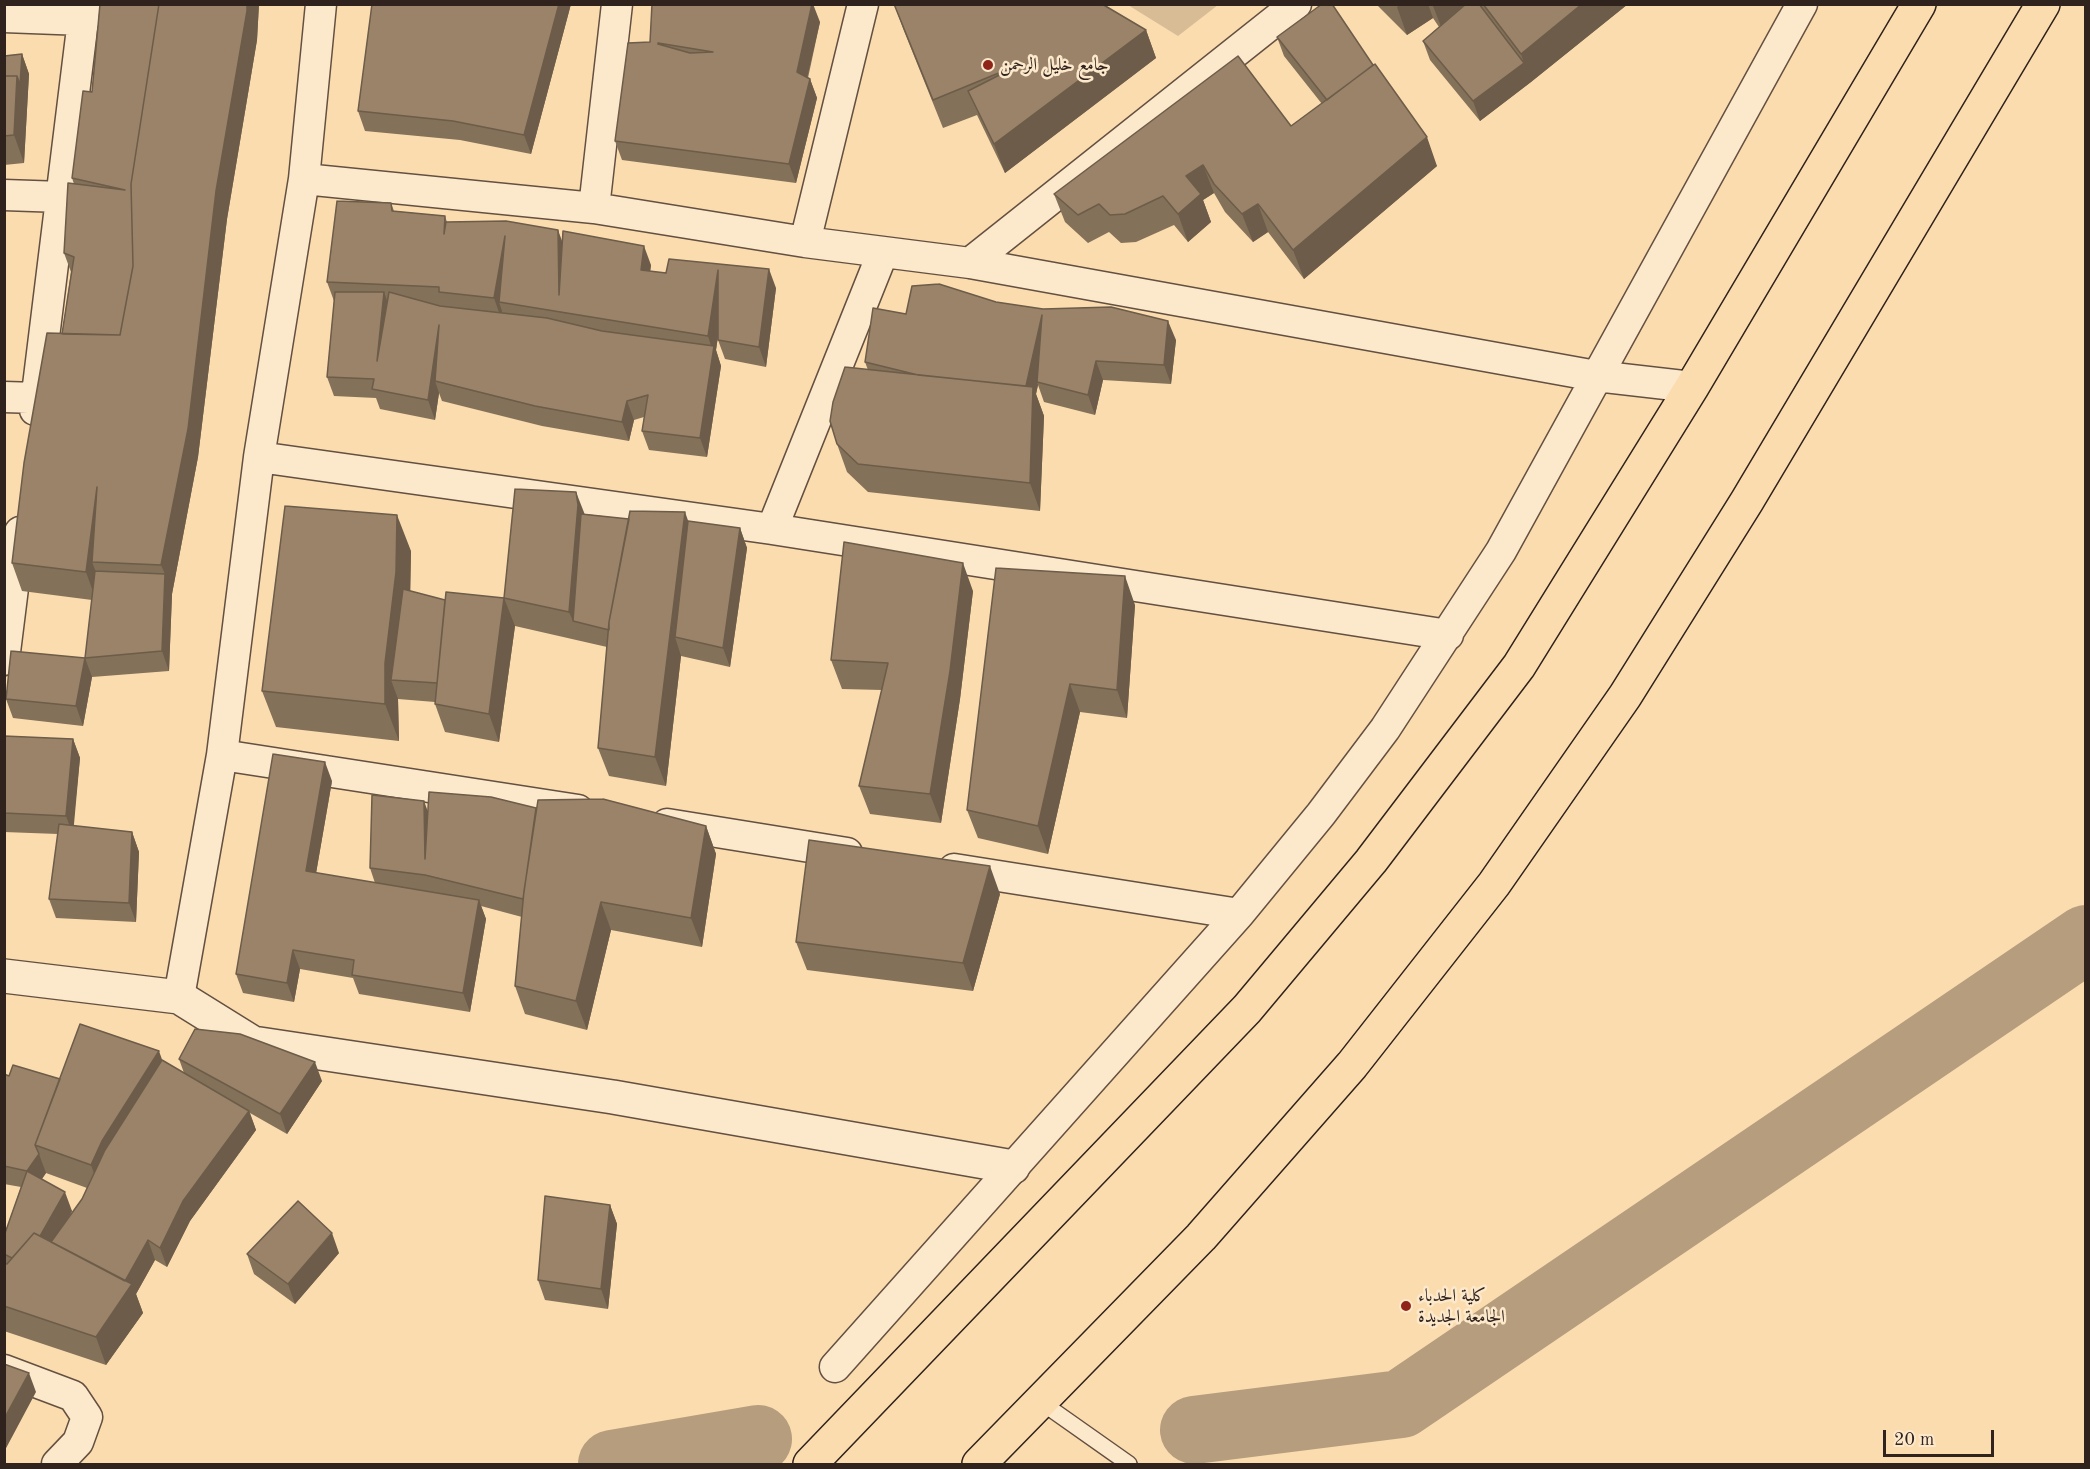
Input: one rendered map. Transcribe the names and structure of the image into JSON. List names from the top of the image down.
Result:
{
  "places": ["جامع خليل الرحمن", "كلية الحدباء الجامعة الجديدة"],
  "scale_bar": "20 m"
}
